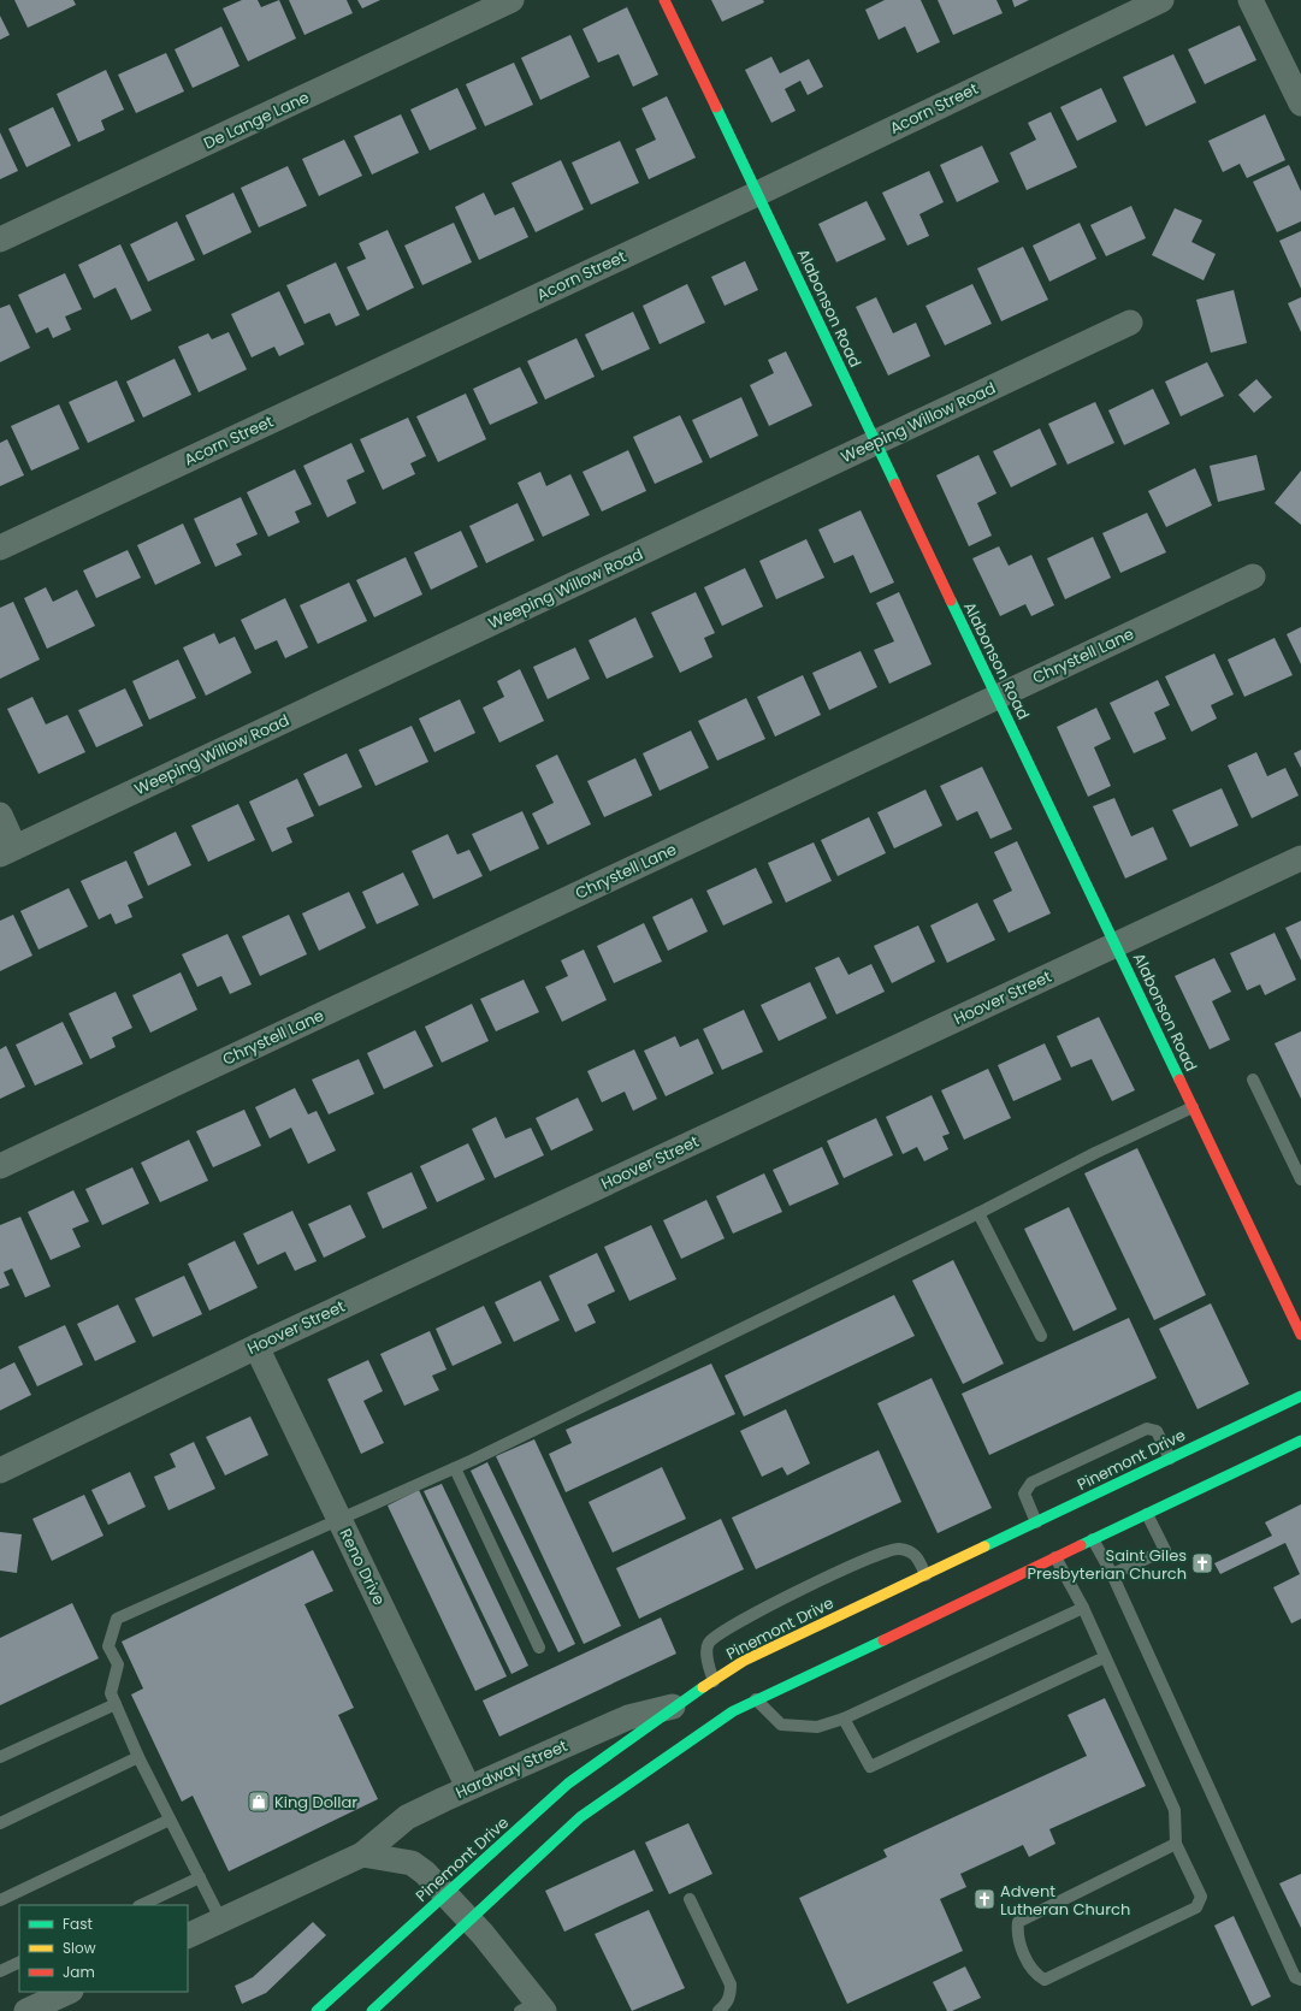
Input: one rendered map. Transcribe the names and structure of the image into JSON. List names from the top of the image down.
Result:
{
  "streets": {
    "main road": ["Alabonson Road", "Pinemont Drive"],
    "street": [
      "Acorn Street",
      "De Lange Lane",
      "Weeping Willow Road",
      "Chrystell Lane",
      "Hoover Street",
      "Reno Drive",
      "Hardway Street"
    ]
  },
  "crossings": [
    ["Acorn Street", "Alabonson Road"],
    ["Alabonson Road", "Weeping Willow Road"],
    ["Alabonson Road", "Chrystell Lane"],
    ["Alabonson Road", "Hoover Street"],
    ["Hoover Street", "Reno Drive"],
    ["Pinemont Drive", "Hardway Street"],
    ["Reno Drive", "Hardway Street"]
  ],
  "places": {
    "church": ["Saint Giles Presbyterian Church", "Advent Lutheran Church"],
    "shop": ["King Dollar"]
  },
  "legend": ["Fast", "Slow", "Jam"]
}
